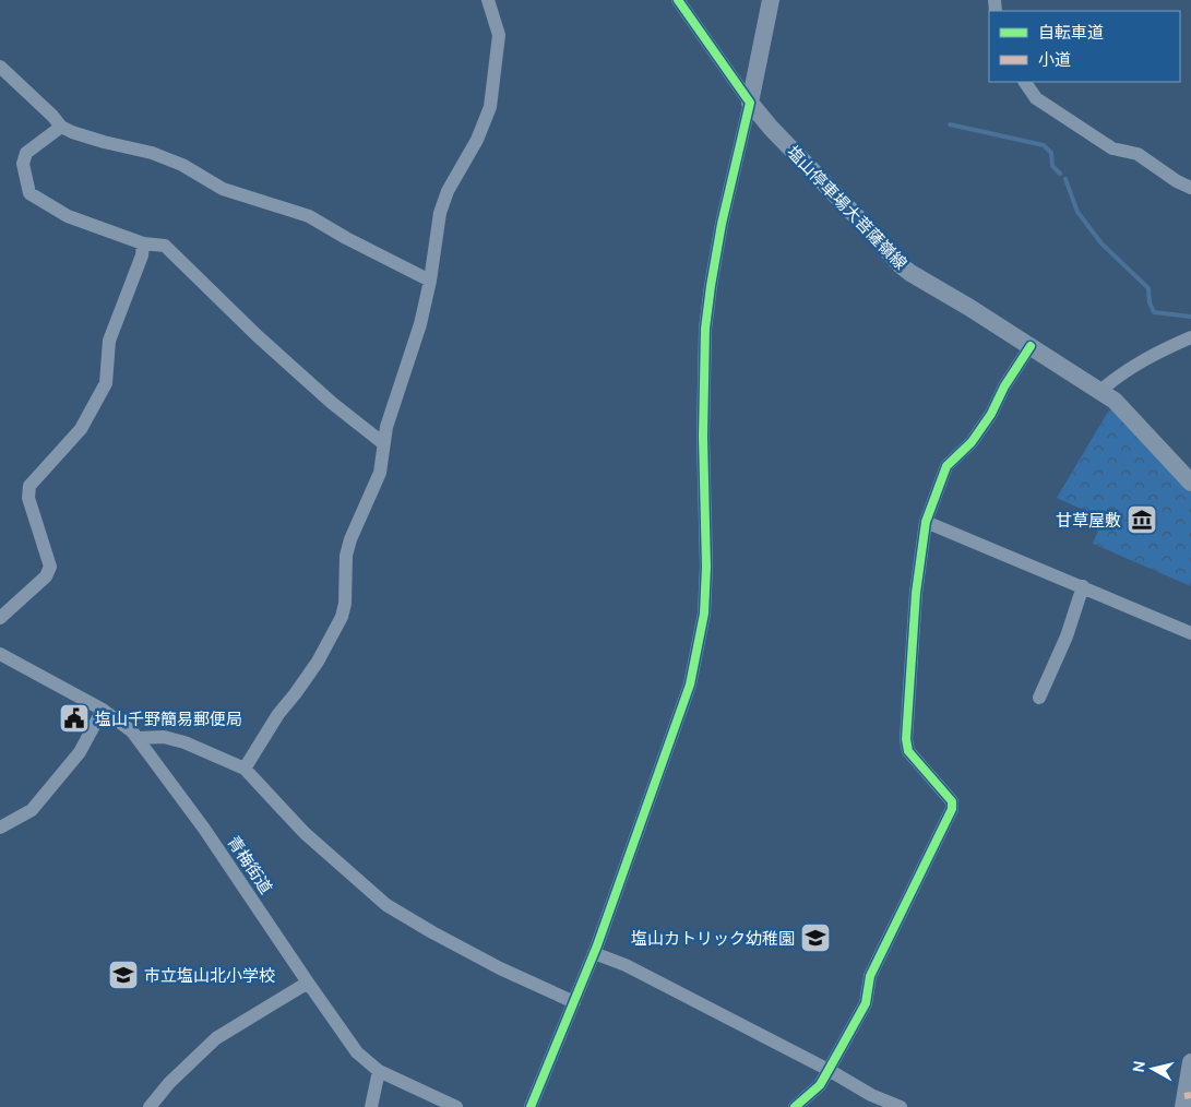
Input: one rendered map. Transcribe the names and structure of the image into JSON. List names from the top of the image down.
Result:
{
  "streets": {
    "main road": ["塩山停車場大菩薩嶺線"],
    "street": ["青梅街道"]
  },
  "places": {
    "museum": ["甘草屋敷"],
    "public building": ["塩山千野簡易郵便局"],
    "school or university": ["塩山カトリック幼稚園", "市立塩山北小学校"]
  },
  "legend": ["自転車道", "小道"],
  "north": "left"
}
